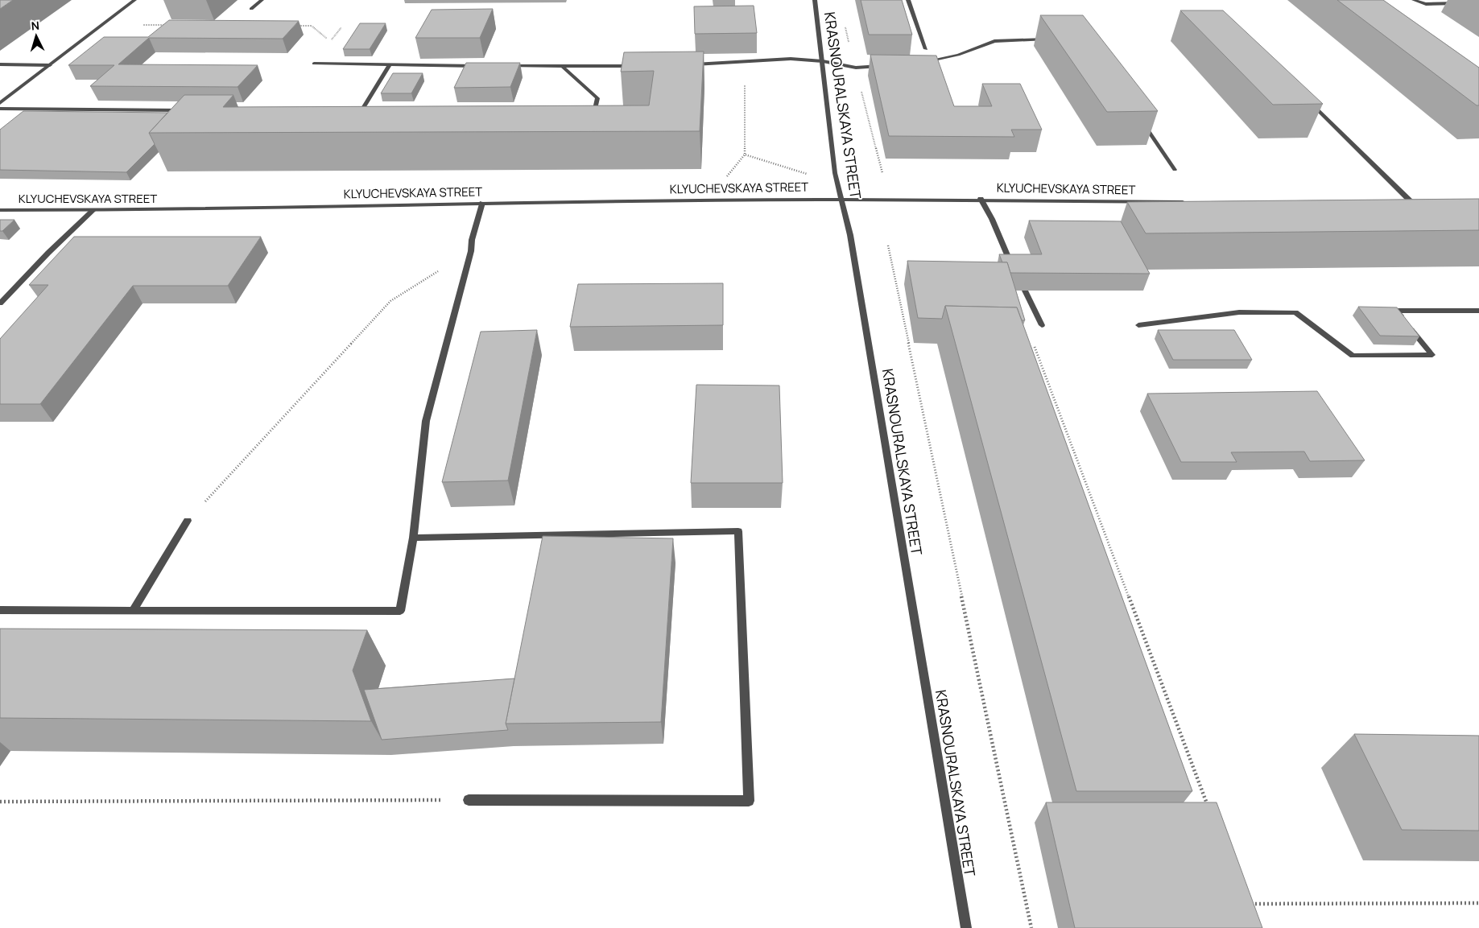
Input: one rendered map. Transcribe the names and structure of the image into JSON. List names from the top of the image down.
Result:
{
  "streets": {
    "street": ["KRASNOURALSKAYA STREET", "KLYUCHEVSKAYA STREET"]
  },
  "crossings": [
    ["KRASNOURALSKAYA STREET", "KLYUCHEVSKAYA STREET"]
  ],
  "north": "top"
}
